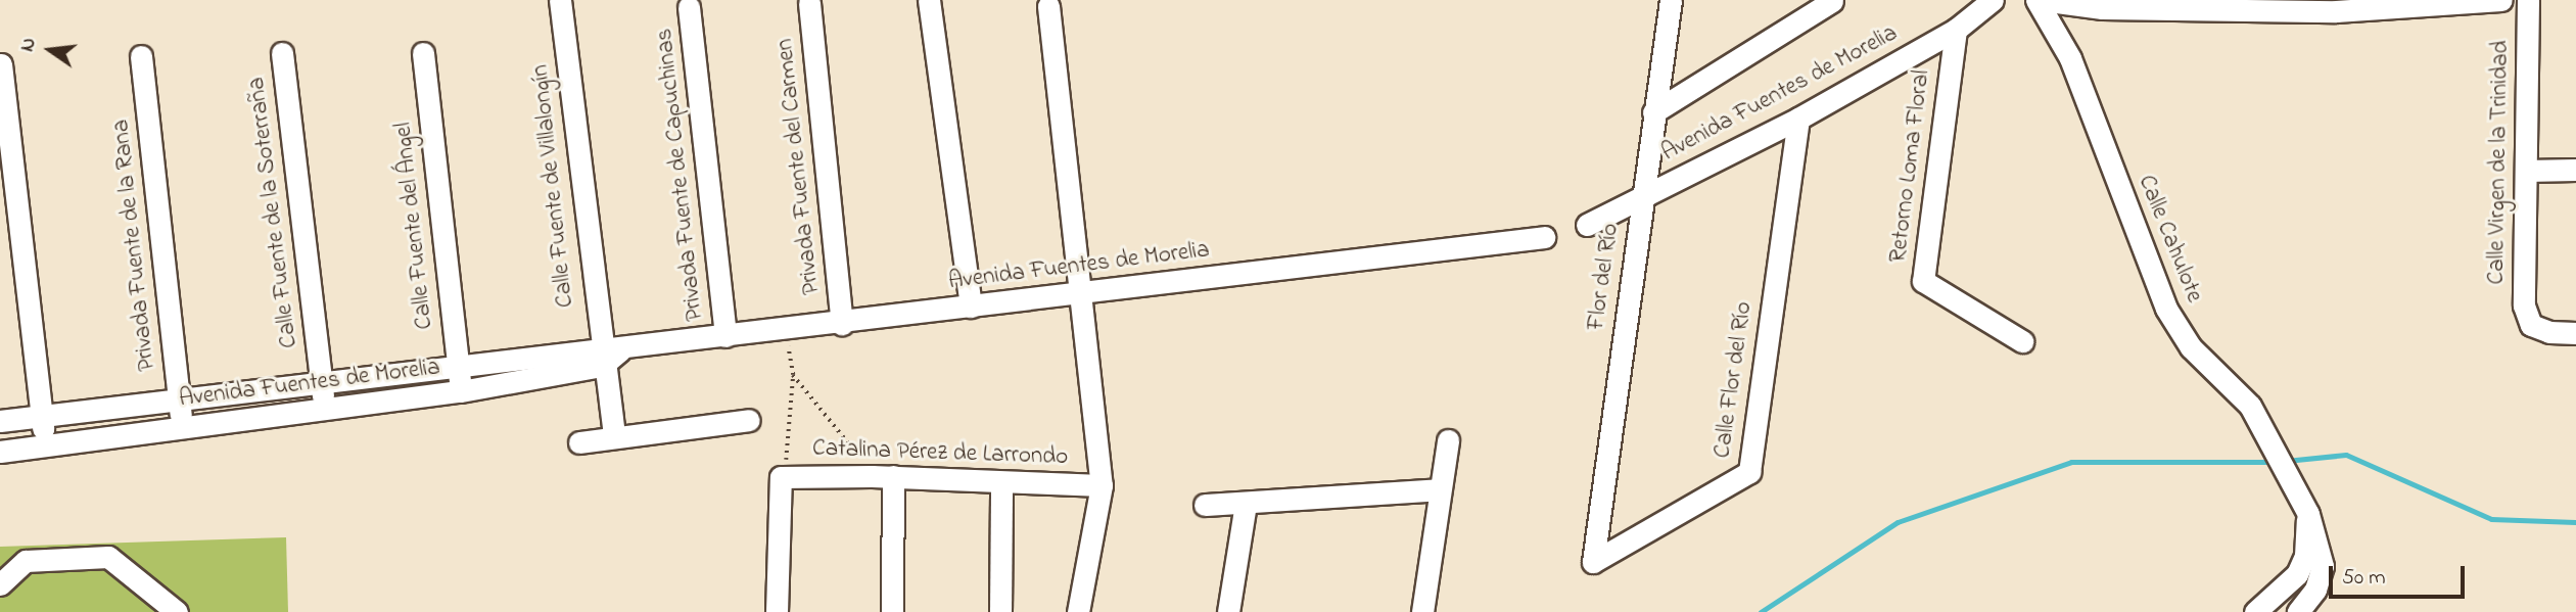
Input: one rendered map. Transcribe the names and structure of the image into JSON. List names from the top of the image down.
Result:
{
  "streets": {
    "street": [
      "Avenida Fuentes de Morelia",
      "Calle Virgen de la Trinidad",
      "Privada Fuente del Carmen",
      "Retorno Loma Floral",
      "Privada Fuente de Capuchinas",
      "Calle Fuente de Villalongín",
      "Calle Fuente de la Soterraña",
      "Calle Fuente del Ángel",
      "Calle Cahulote",
      "Privada Fuente de la Rana",
      "Flor del Río",
      "Calle Flor del Río",
      "Catalina Pérez de Larrondo"
    ]
  },
  "crossings": [
    ["Avenida Fuentes de Morelia", "Privada Fuente del Carmen"],
    ["Avenida Fuentes de Morelia", "Retorno Loma Floral"],
    ["Avenida Fuentes de Morelia", "Privada Fuente de Capuchinas"],
    ["Avenida Fuentes de Morelia", "Calle Fuente de Villalongín"],
    ["Avenida Fuentes de Morelia", "Calle Fuente de la Soterraña"],
    ["Avenida Fuentes de Morelia", "Calle Fuente del Ángel"],
    ["Avenida Fuentes de Morelia", "Privada Fuente de la Rana"],
    ["Avenida Fuentes de Morelia", "Flor del Río"],
    ["Avenida Fuentes de Morelia", "Calle Flor del Río"],
    ["Flor del Río", "Calle Flor del Río"]
  ],
  "scale_bar": "50 m",
  "north": "left"
}
